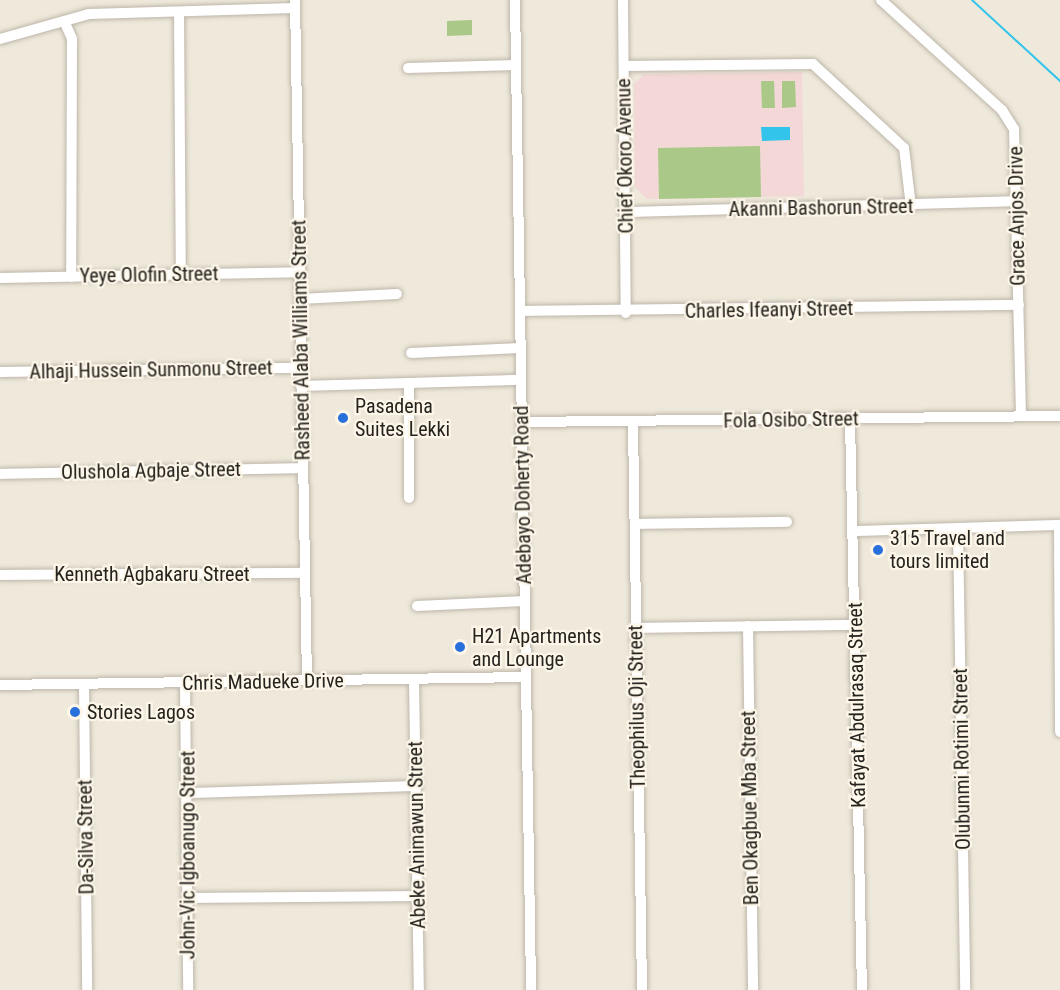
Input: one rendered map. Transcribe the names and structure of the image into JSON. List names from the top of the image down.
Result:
{
  "streets": {
    "street": [
      "Chief Okoro Avenue",
      "Akanni Bashorun Street",
      "Grace Anjos Drive",
      "Yeye Olofin Street",
      "Charles Ifeanyi Street",
      "Rasheed Alaba Williams Street",
      "Alhaji Hussein Sunmonu Street",
      "Fola Osibo Street",
      "Olushola Agbaje Street",
      "Adebayo Doherty Road",
      "Kenneth Agbakaru Street",
      "Chris Madueke Drive",
      "Kafayat Abdulrasaq Street",
      "Theophilus Oji Street",
      "Olubunmi Rotimi Street",
      "Ben Okagbue Mba Street",
      "Abeke Animawun Street",
      "Da-Silva Street",
      "John-Vic Igboanugo Street"
    ]
  },
  "crossings": [
    ["Chief Okoro Avenue", "Akanni Bashorun Street"],
    ["Chief Okoro Avenue", "Charles Ifeanyi Street"],
    ["Akanni Bashorun Street", "Grace Anjos Drive"],
    ["Grace Anjos Drive", "Charles Ifeanyi Street"],
    ["Grace Anjos Drive", "Fola Osibo Street"],
    ["Yeye Olofin Street", "Rasheed Alaba Williams Street"],
    ["Charles Ifeanyi Street", "Adebayo Doherty Road"],
    ["Rasheed Alaba Williams Street", "Alhaji Hussein Sunmonu Street"],
    ["Rasheed Alaba Williams Street", "Olushola Agbaje Street"],
    ["Rasheed Alaba Williams Street", "Kenneth Agbakaru Street"],
    ["Rasheed Alaba Williams Street", "Chris Madueke Drive"],
    ["Fola Osibo Street", "Adebayo Doherty Road"],
    ["Fola Osibo Street", "Kafayat Abdulrasaq Street"],
    ["Fola Osibo Street", "Theophilus Oji Street"],
    ["Adebayo Doherty Road", "Chris Madueke Drive"],
    ["Chris Madueke Drive", "Abeke Animawun Street"],
    ["Chris Madueke Drive", "Da-Silva Street"],
    ["Chris Madueke Drive", "John-Vic Igboanugo Street"]
  ],
  "places": [
    "Pasadena Suites Lekki",
    "315 Travel and tours limited",
    "H21 Apartments and Lounge",
    "Stories Lagos"
  ]
}
